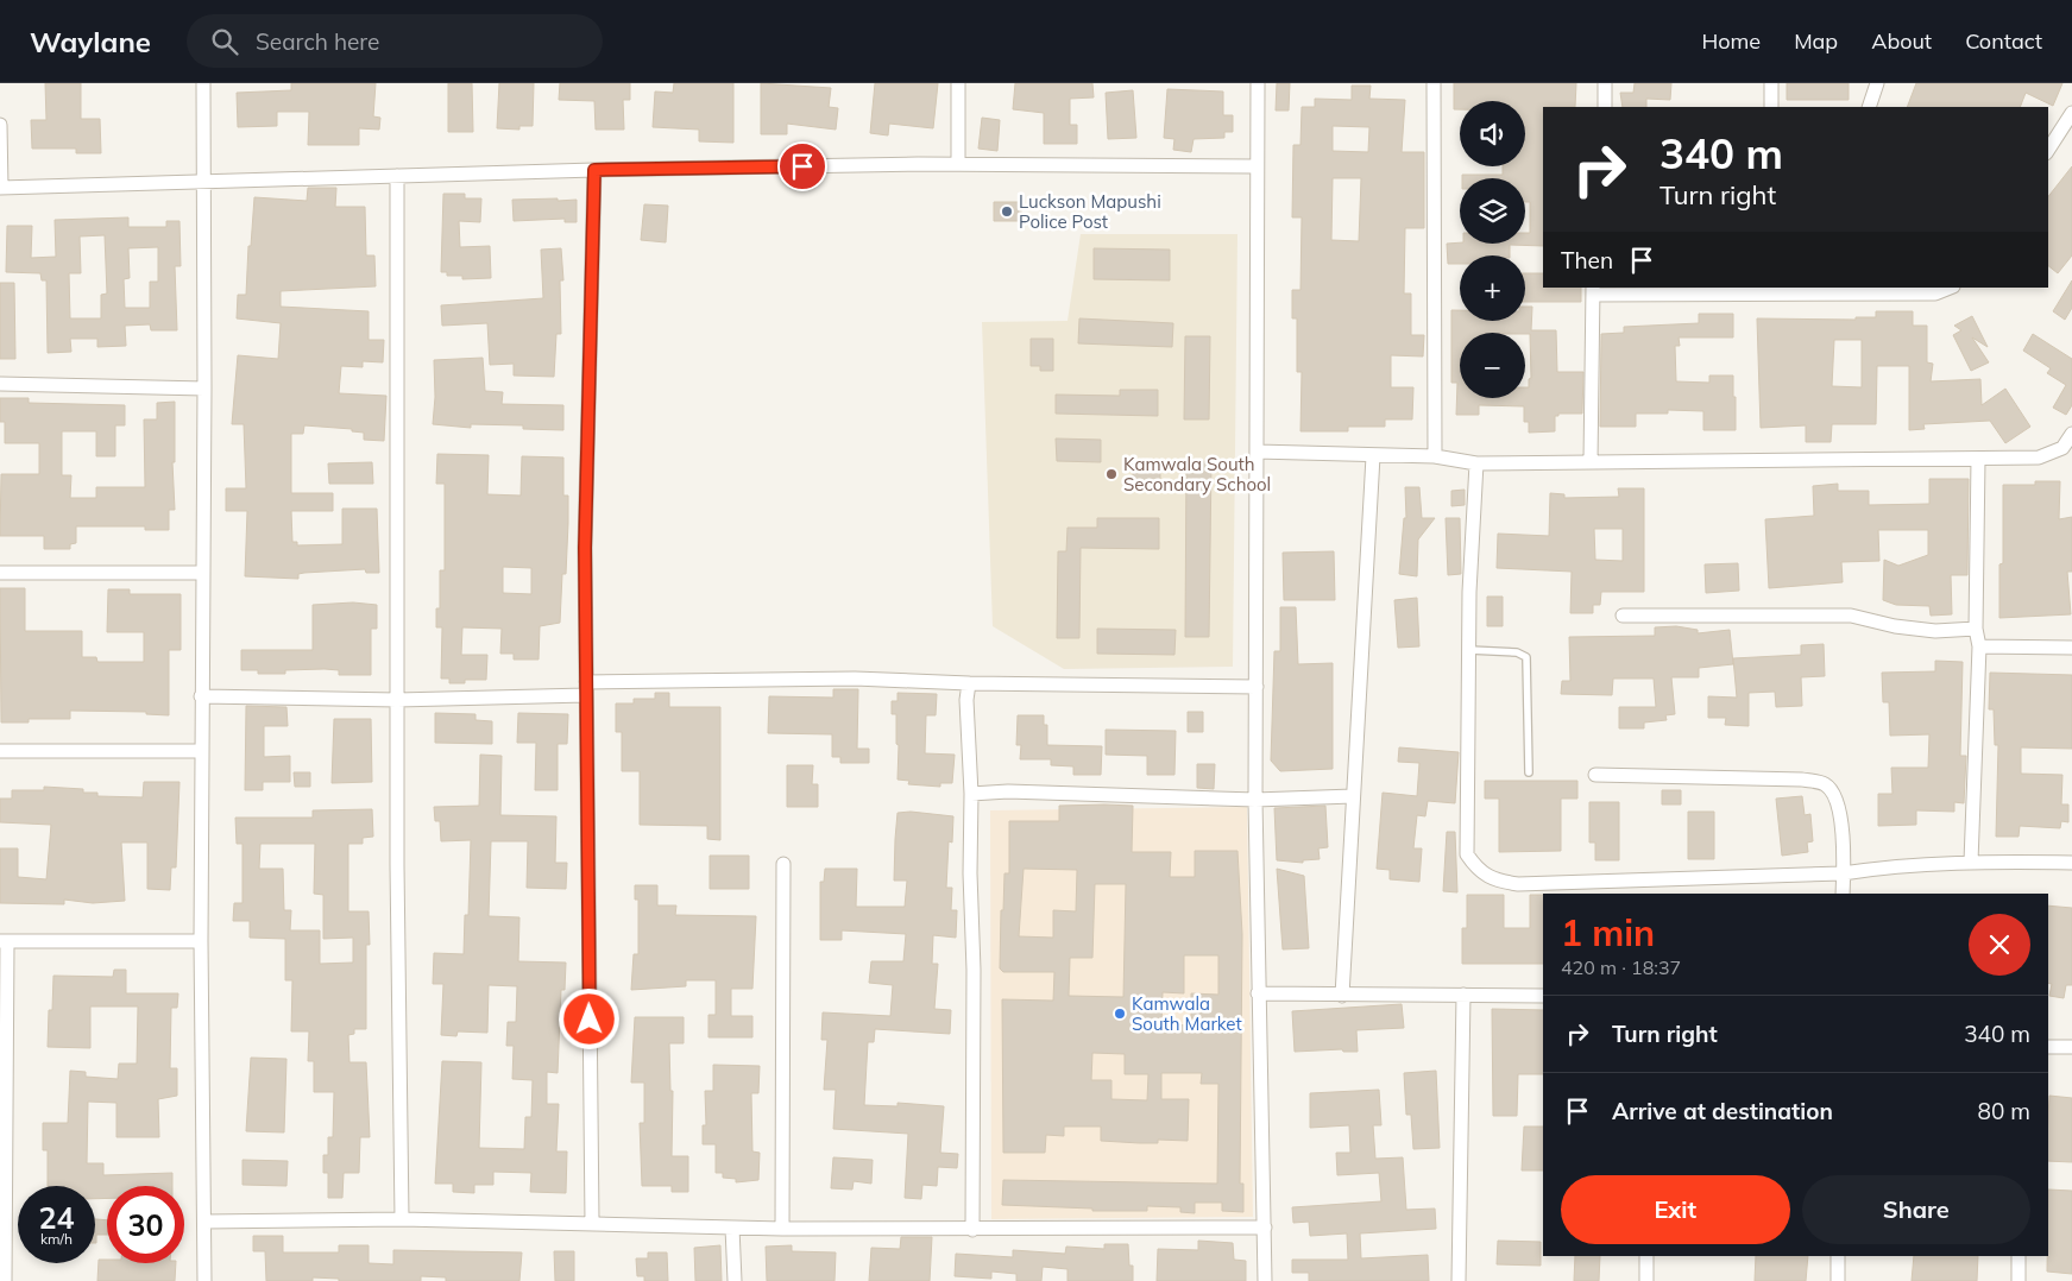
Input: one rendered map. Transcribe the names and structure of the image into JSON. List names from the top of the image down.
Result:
{
  "places": ["Luckson Mapushi Police Post", "Kamwala South Secondary School", "Kamwala South Market"],
  "page": {
    "header": "Waylane",
    "search": "Search here",
    "nav": [
      "Home",
      "Map",
      "About",
      "Contact"
    ],
    "map_buttons": ["+", "−"],
    "turn": ["340 m", "Turn right"],
    "then": "Then",
    "heading": ["1 min", "420 m · 18:37"],
    "list": [
      {
        "name": "Turn right",
        "value": "340 m"
      },
      {
        "name": "Arrive at destination",
        "value": "80 m"
      }
    ],
    "buttons": ["Exit", "Share"],
    "speed": "24 km/h",
    "limit": "30"
  }
}
